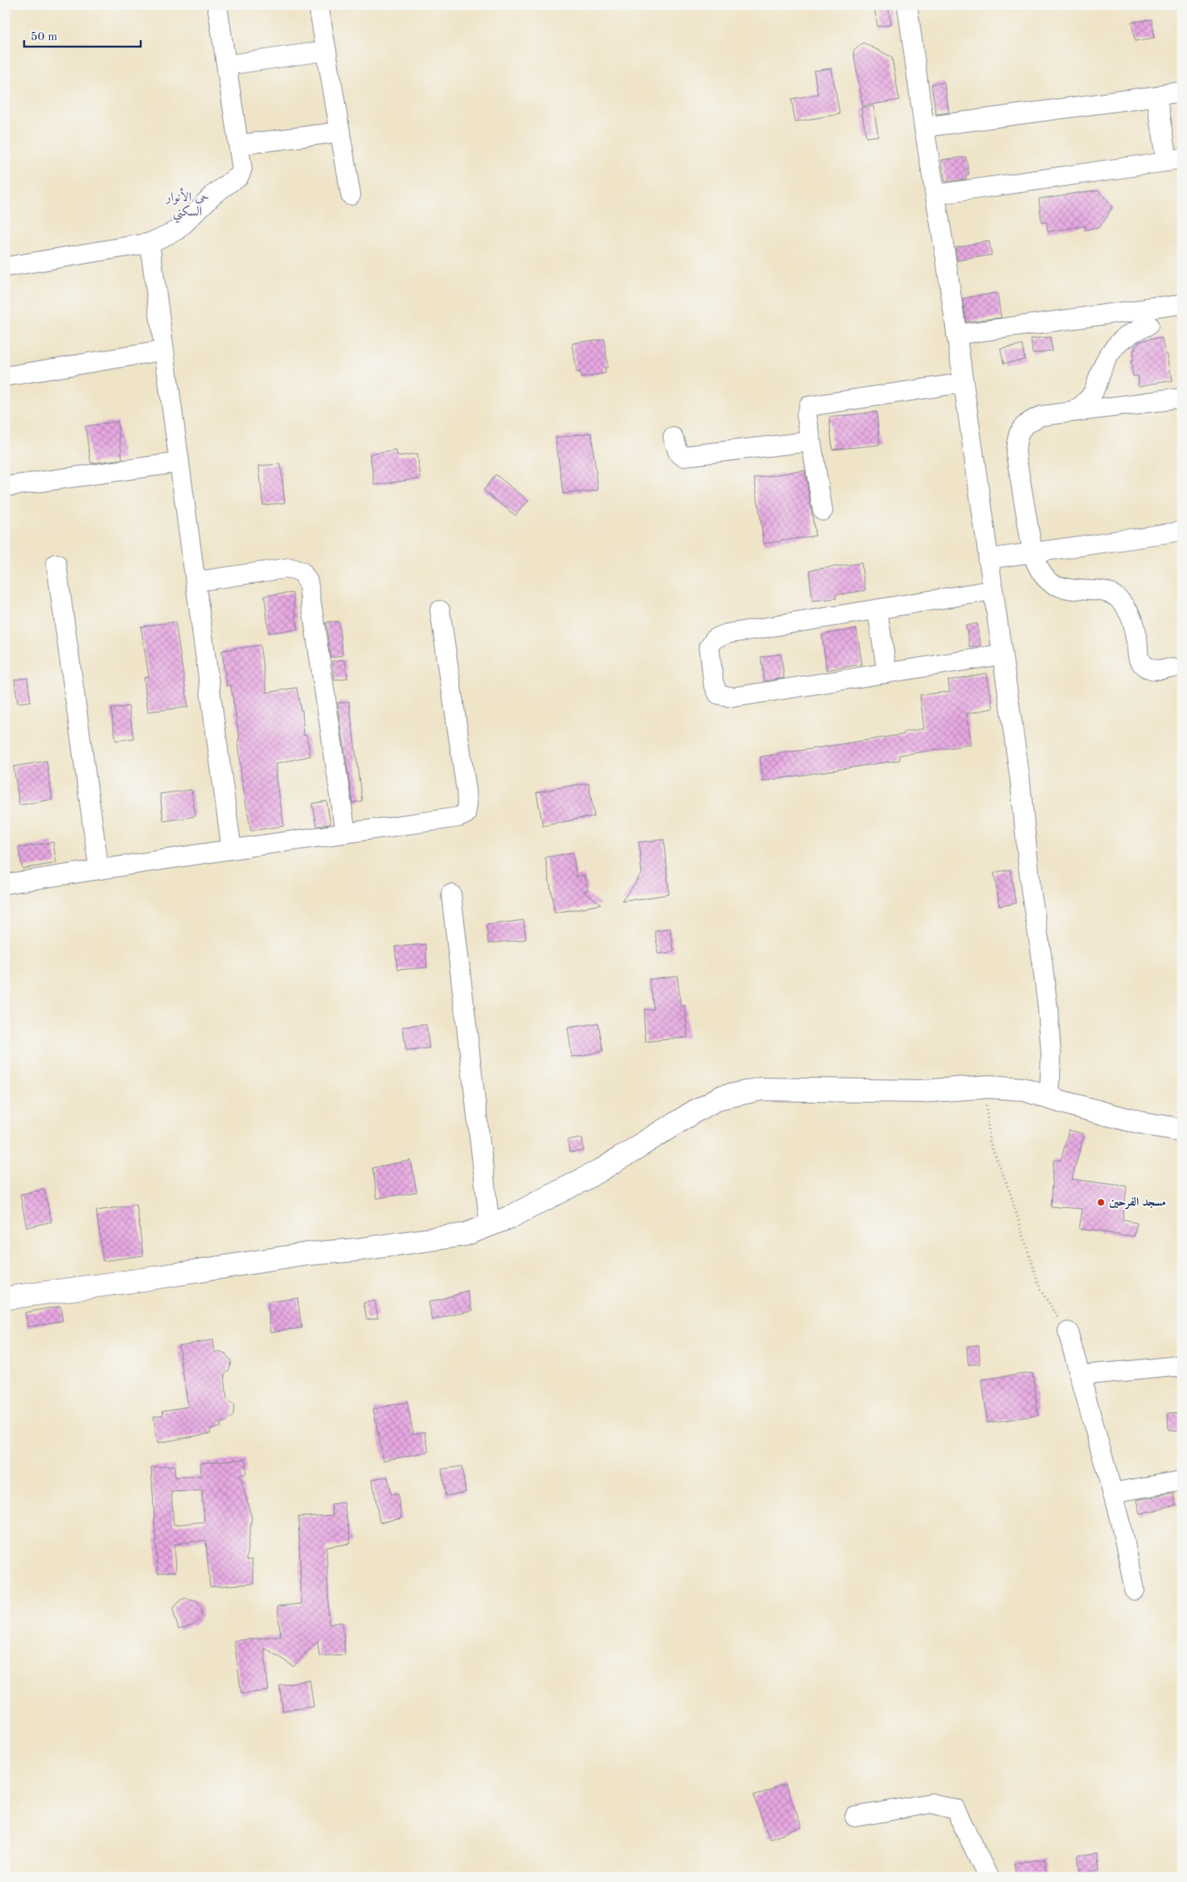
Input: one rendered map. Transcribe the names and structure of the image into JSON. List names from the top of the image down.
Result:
{
  "districts": ["حي الأنوار السكني"],
  "places": ["مسجد الفرحين"],
  "scale_bar": "50 m"
}
